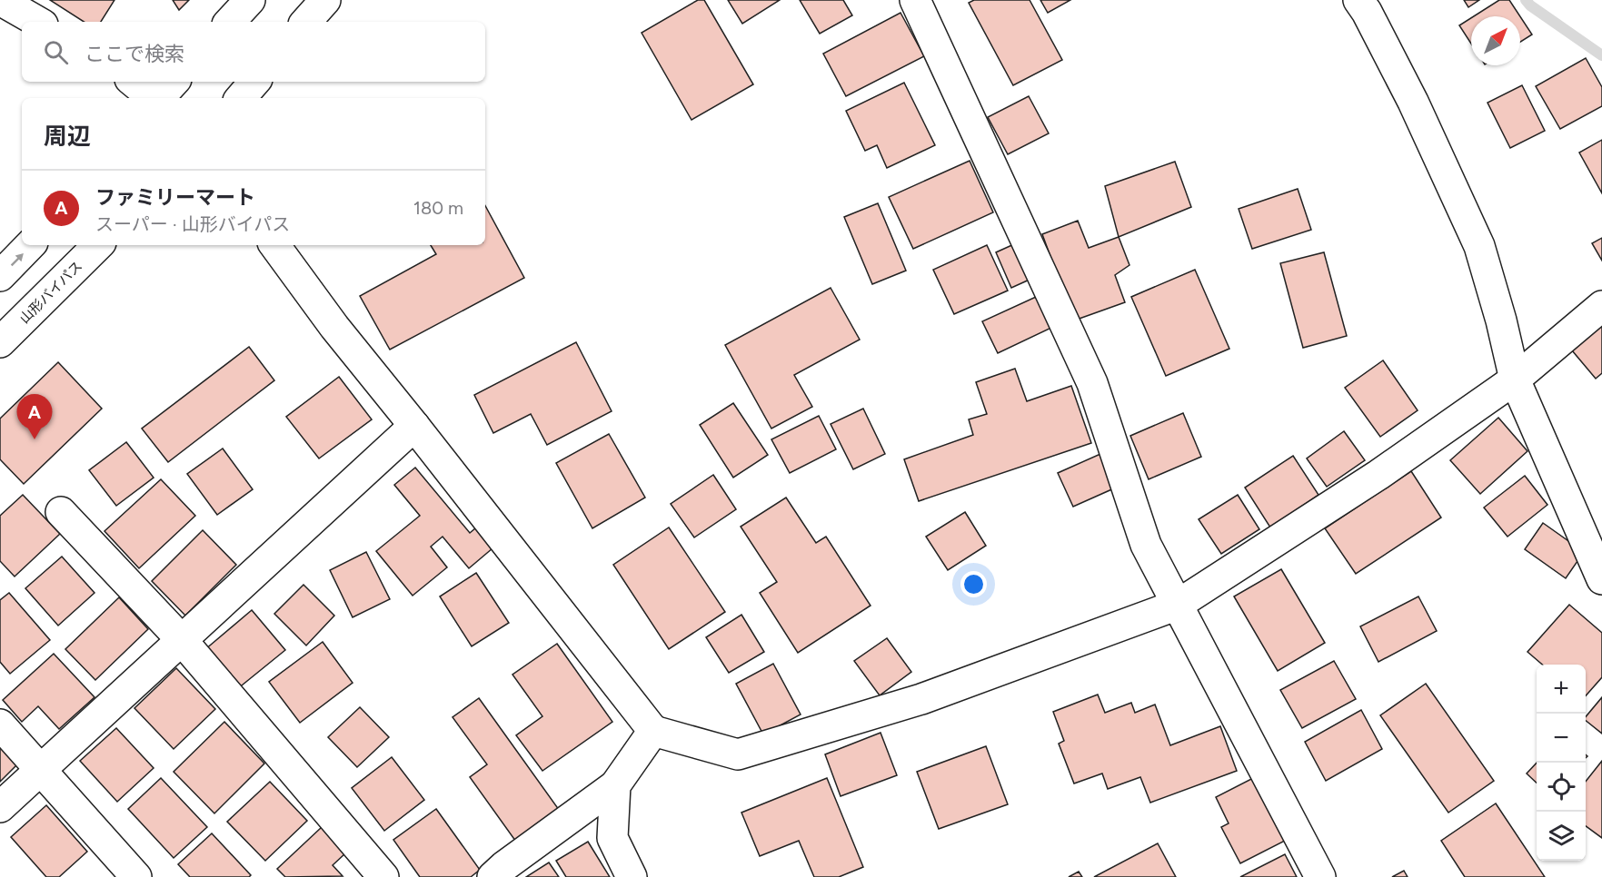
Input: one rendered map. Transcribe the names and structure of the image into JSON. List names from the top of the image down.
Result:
{
  "streets": {
    "main road": ["山形バイパス"]
  },
  "north": "top right",
  "page": {
    "search": "ここで検索",
    "heading": "周辺",
    "list": [
      {
        "mark": "A",
        "name": "ファミリーマート",
        "note": "スーパー · 山形バイパス",
        "value": "180 m"
      }
    ],
    "pins": "A",
    "map_buttons": ["+", "−"]
  }
}
